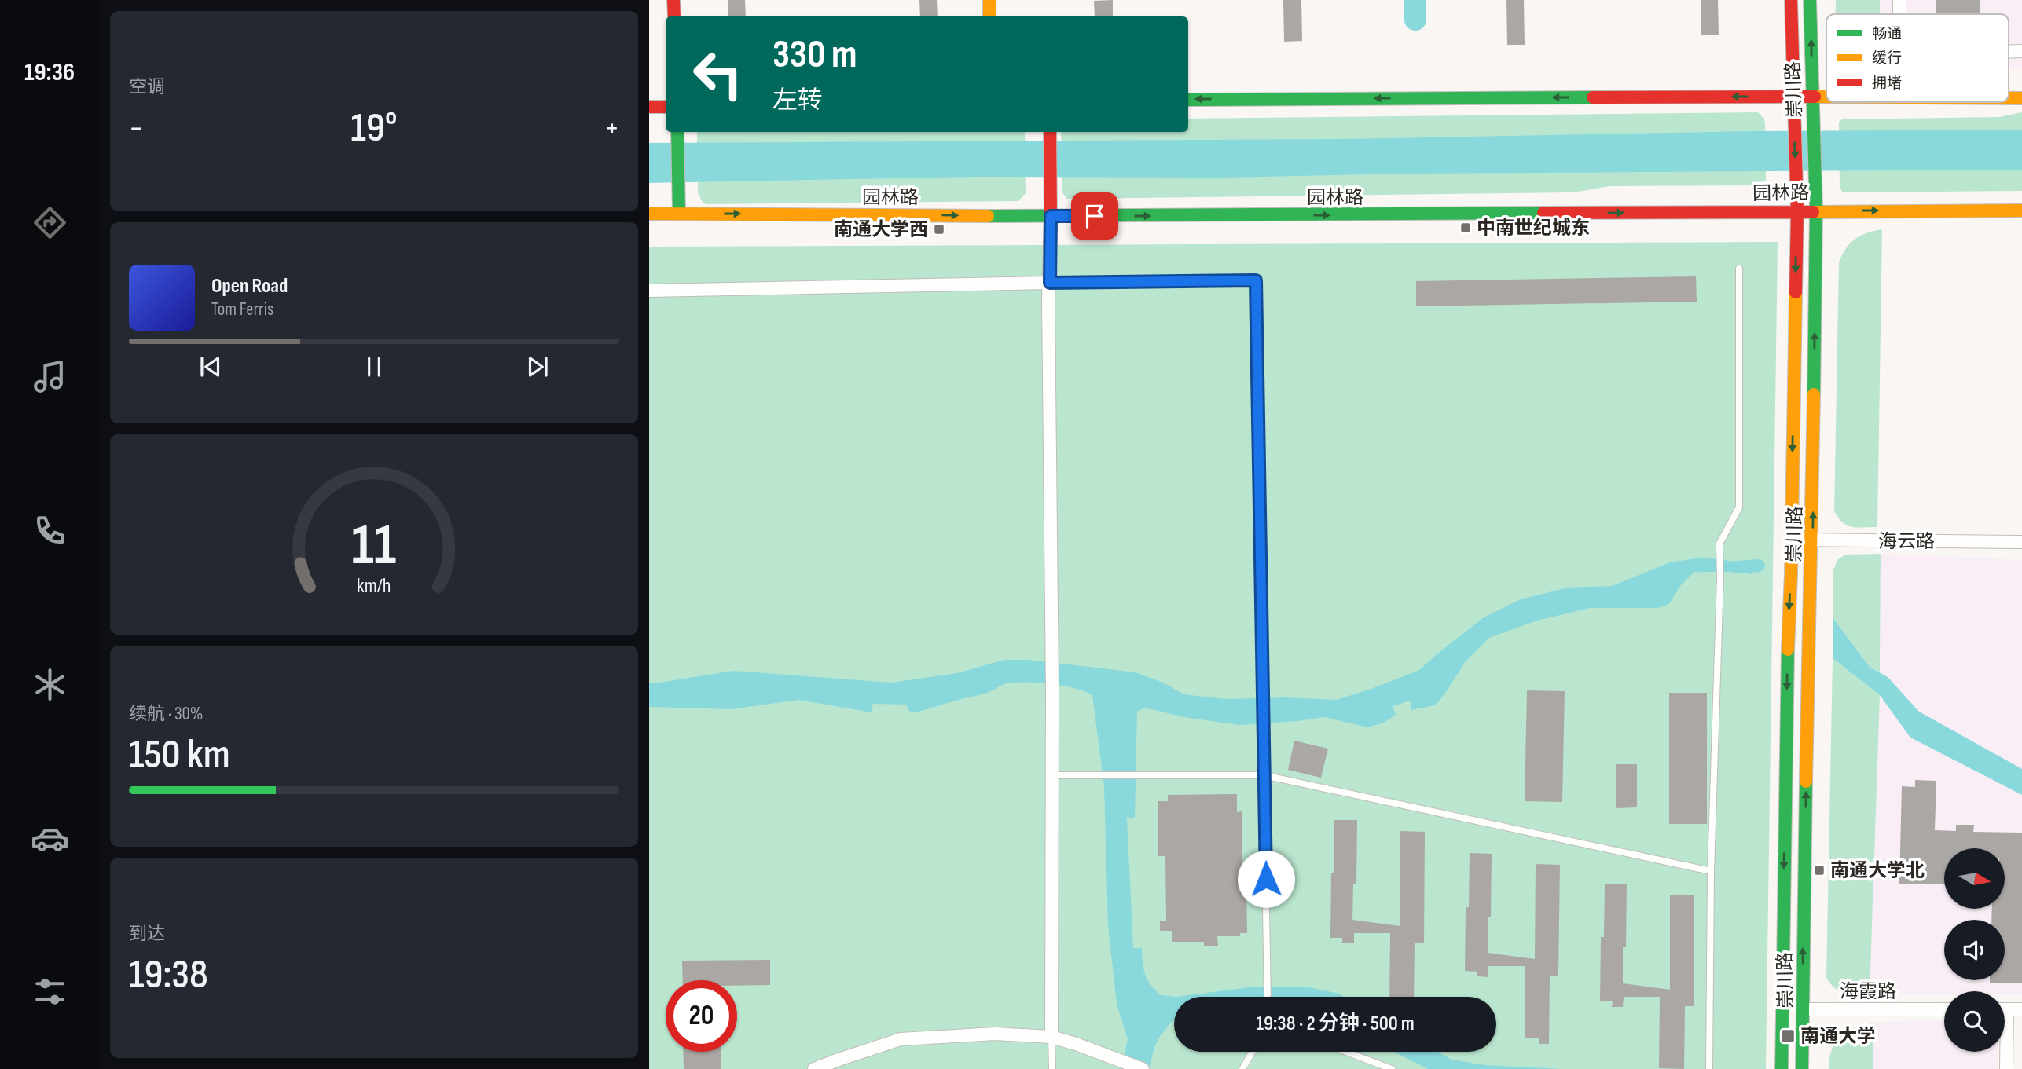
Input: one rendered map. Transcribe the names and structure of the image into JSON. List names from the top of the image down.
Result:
{
  "streets": {
    "main road": ["崇川路", "园林路", "海霞路"],
    "street": ["海云路"]
  },
  "crossings": [
    ["崇川路", "园林路"],
    ["崇川路", "海云路"],
    ["崇川路", "海霞路"]
  ],
  "one_way": ["园林路"],
  "places": {
    "transit": [
      "中南世纪城东",
      "南通大学西",
      "南通大学北",
      "南通大学"
    ]
  },
  "legend": ["畅通", "缓行", "拥堵"],
  "north": "right",
  "page": {
    "tabs": "19:36",
    "tile": [
      "空调",
      ["续航 · 30%", "150 km"],
      ["到达", "19:38"]
    ],
    "turn": ["330 m", "左转"],
    "heat": ["−", "19°", "+"],
    "song": ["Open Road", "Tom Ferris"],
    "limit": "20",
    "trip": "19:38 · 2 分钟 · 500 m",
    "gauge": ["11", "km/h"]
  }
}
